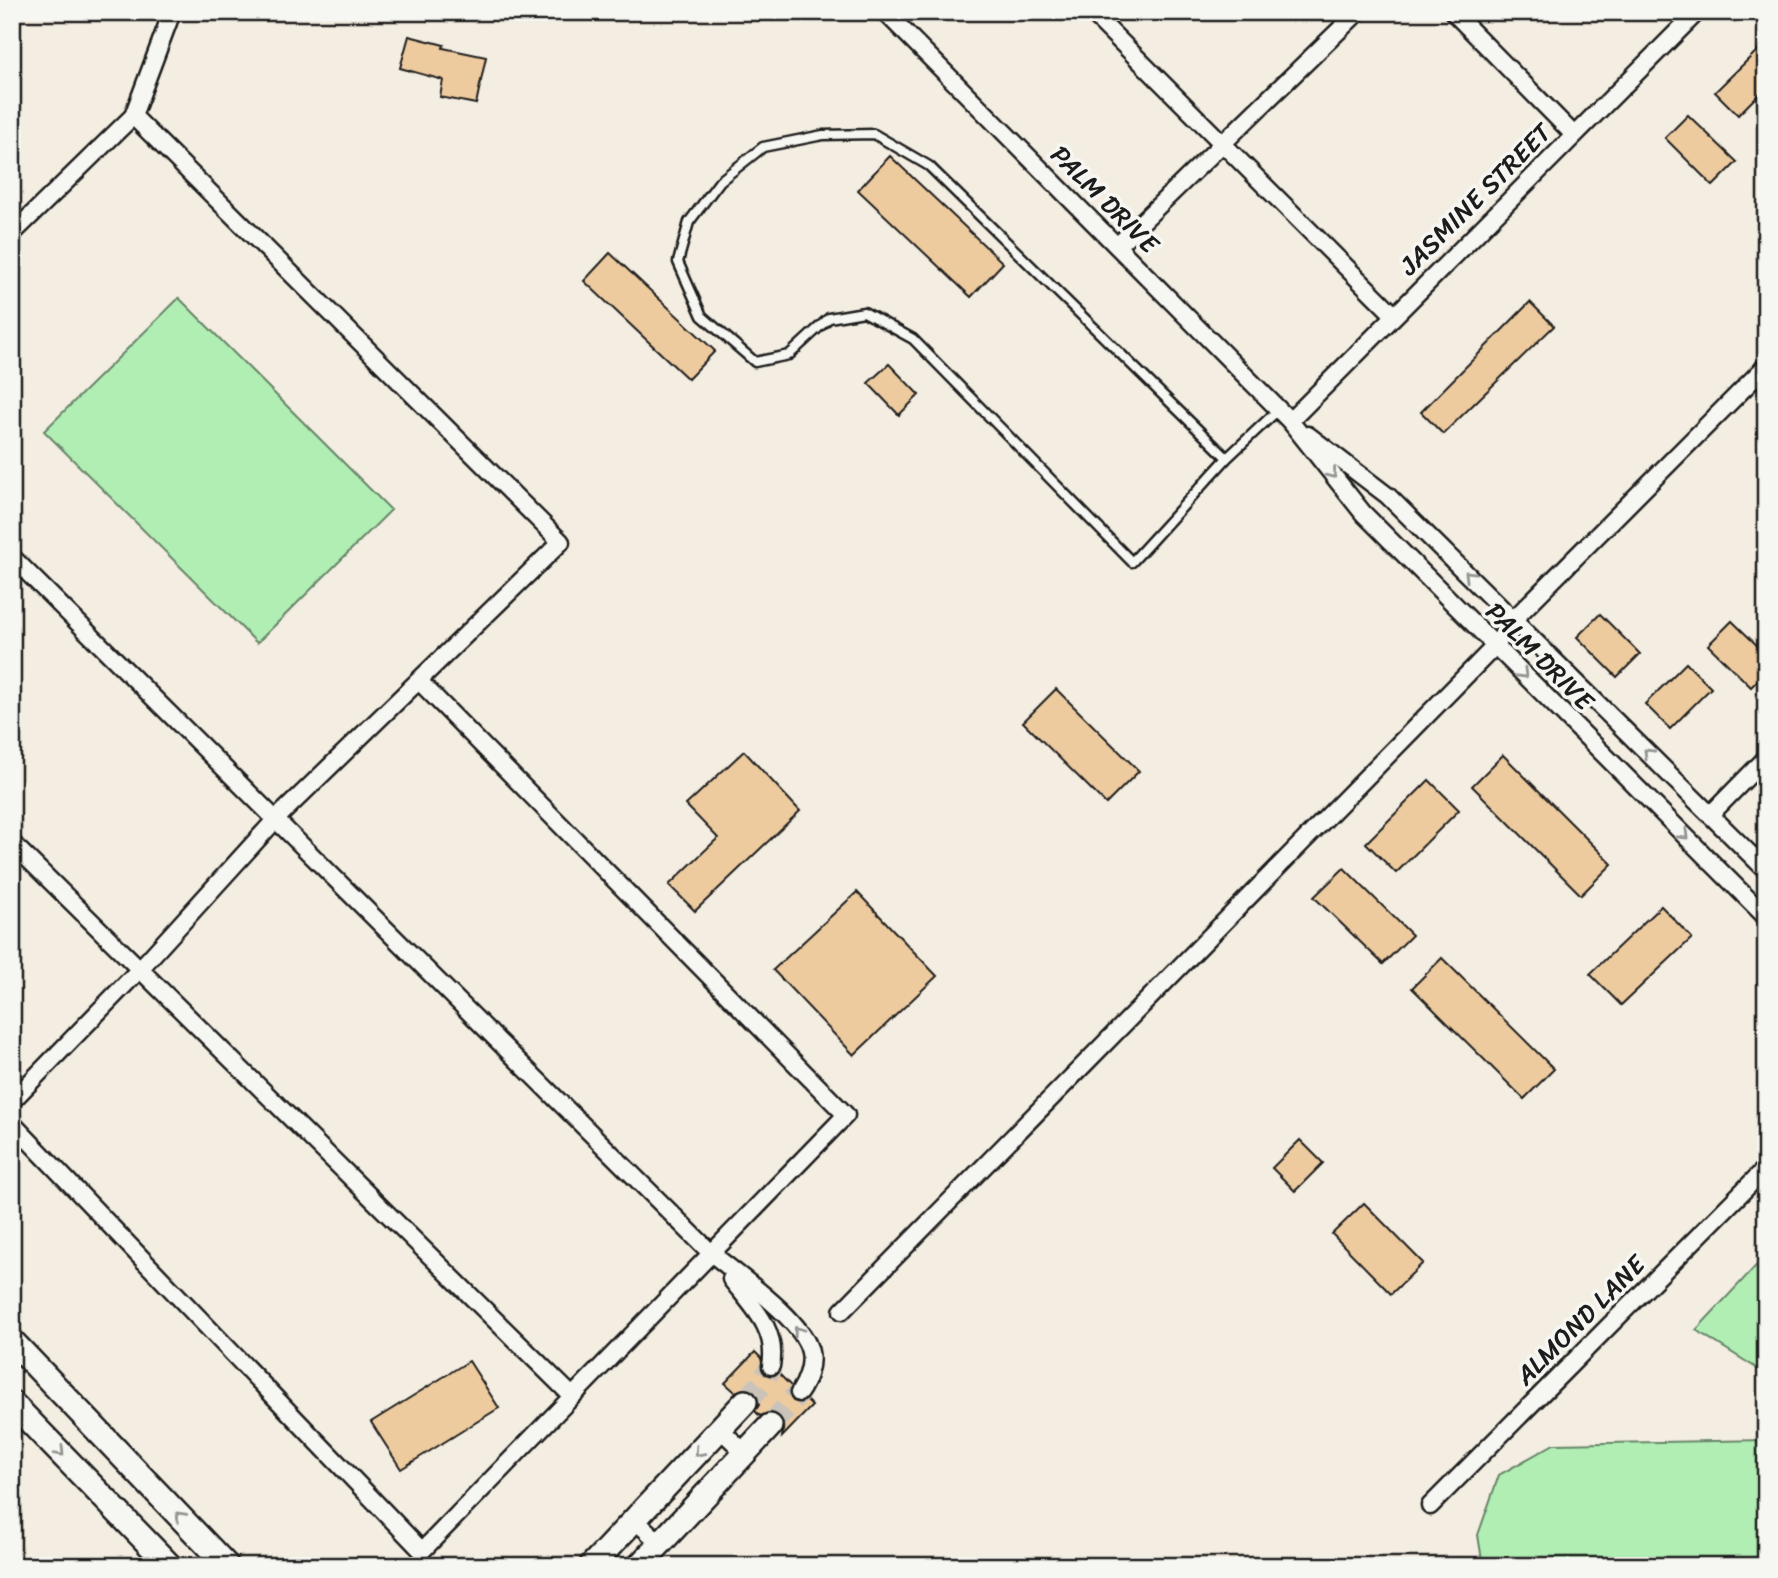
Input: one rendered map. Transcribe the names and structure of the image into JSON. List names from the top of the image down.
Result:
{
  "streets": {
    "street": ["PALM DRIVE", "JASMINE STREET", "ALMOND LANE"]
  },
  "crossings": [
    ["PALM DRIVE", "JASMINE STREET"]
  ]
}
